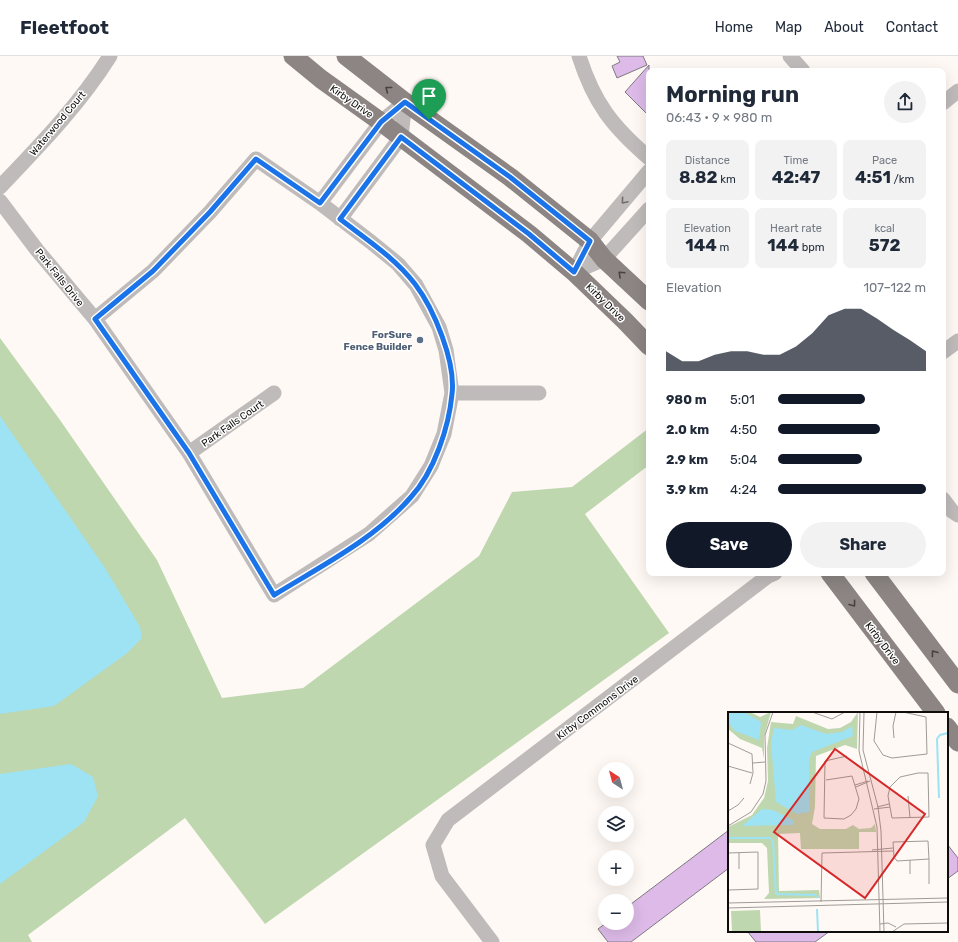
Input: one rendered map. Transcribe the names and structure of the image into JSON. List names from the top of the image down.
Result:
{
  "streets": {
    "main road": ["Kirby Drive"],
    "street": [
      "Waterwood Court",
      "Park Falls Drive",
      "Park Falls Court",
      "Kirby Commons Drive"
    ]
  },
  "crossings": [
    ["Park Falls Drive", "Park Falls Court"]
  ],
  "places": ["ForSure Fence Builder"],
  "north": "top left",
  "page": {
    "header": "Fleetfoot",
    "nav": [
      "Home",
      "Map",
      "About",
      "Contact"
    ],
    "heading": ["Morning run", "06:43 · 9 × 980 m"],
    "stats": [
      ["Distance", "8.82 km"],
      ["Time", "42:47"],
      ["Pace", "4:51 /km"],
      ["Elevation", "144 m"],
      ["Heart rate", "144 bpm"],
      ["kcal", "572"]
    ],
    "chart": ["Elevation", "107–122 m"],
    "list": [
      {
        "name": "980 m",
        "note": "5:01"
      },
      {
        "name": "2.0 km",
        "note": "4:50"
      },
      {
        "name": "2.9 km",
        "note": "5:04"
      },
      {
        "name": "3.9 km",
        "note": "4:24"
      }
    ],
    "buttons": ["Save", "Share"],
    "map_buttons": ["+", "−"]
  }
}
